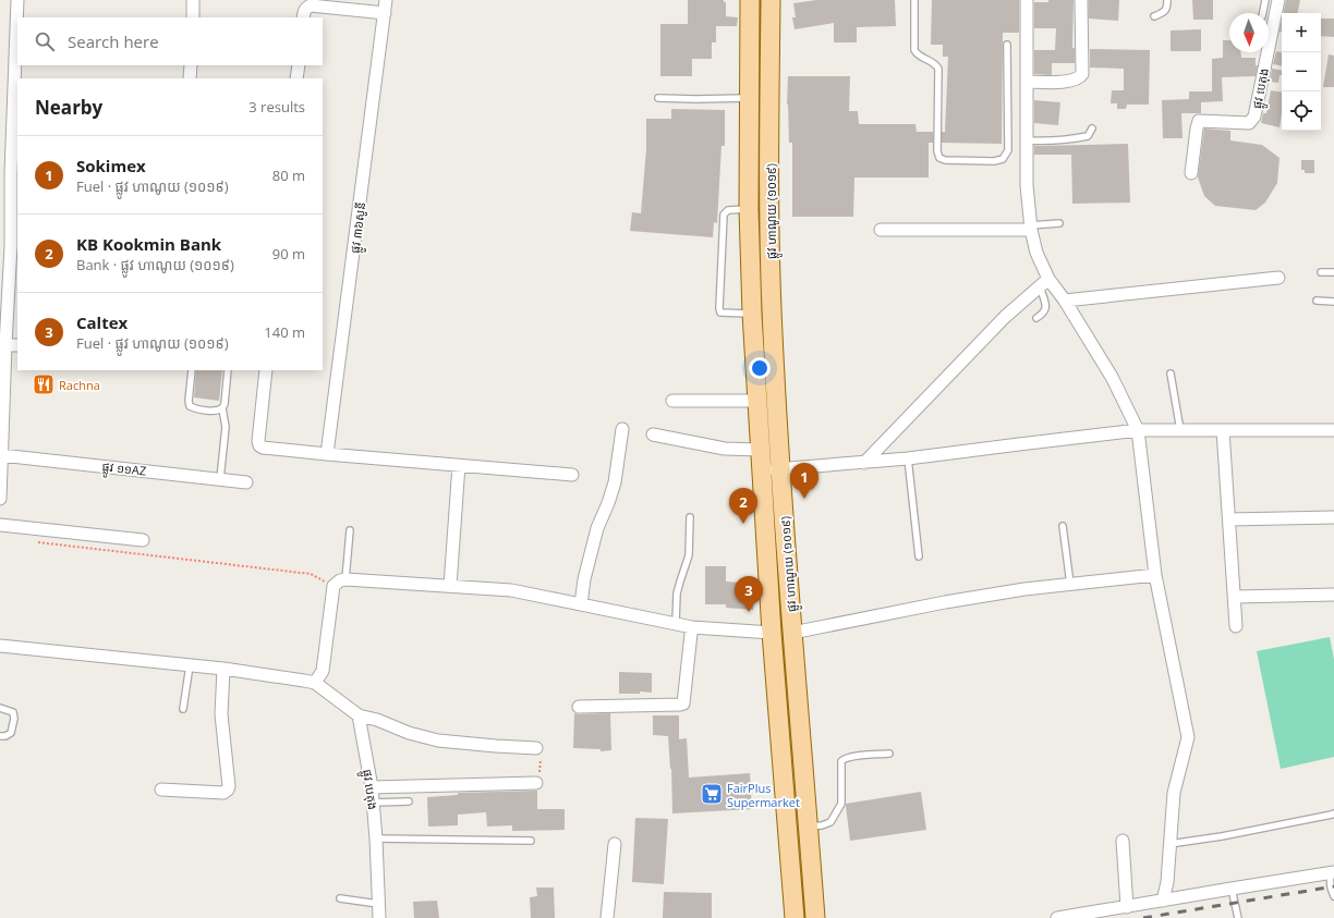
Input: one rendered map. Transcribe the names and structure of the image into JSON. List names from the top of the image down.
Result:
{
  "streets": {
    "main road": ["ផ្លូវ ហាណូយ (១០១៩)"],
    "street": ["ផ្លូវ បេតុង", "ផ្លូវ ៣៦សូនី", "ផ្លូវ ១១AZ"]
  },
  "places": {
    "restaurant": ["Rachna"],
    "supermarket": ["FairPlus Supermarket"]
  },
  "north": "bottom",
  "page": {
    "map_buttons": ["+", "−"],
    "search": "Search here",
    "heading": ["Nearby", "3 results"],
    "list": [
      {
        "mark": "1",
        "name": "Sokimex",
        "note": "Fuel · ផ្លូវ ហាណូយ (១០១៩)",
        "value": "80 m"
      },
      {
        "mark": "2",
        "name": "KB Kookmin Bank",
        "note": "Bank · ផ្លូវ ហាណូយ (១០១៩)",
        "value": "90 m"
      },
      {
        "mark": "3",
        "name": "Caltex",
        "note": "Fuel · ផ្លូវ ហាណូយ (១០១៩)",
        "value": "140 m"
      }
    ],
    "pins": ["1", "2", "3"]
  }
}
